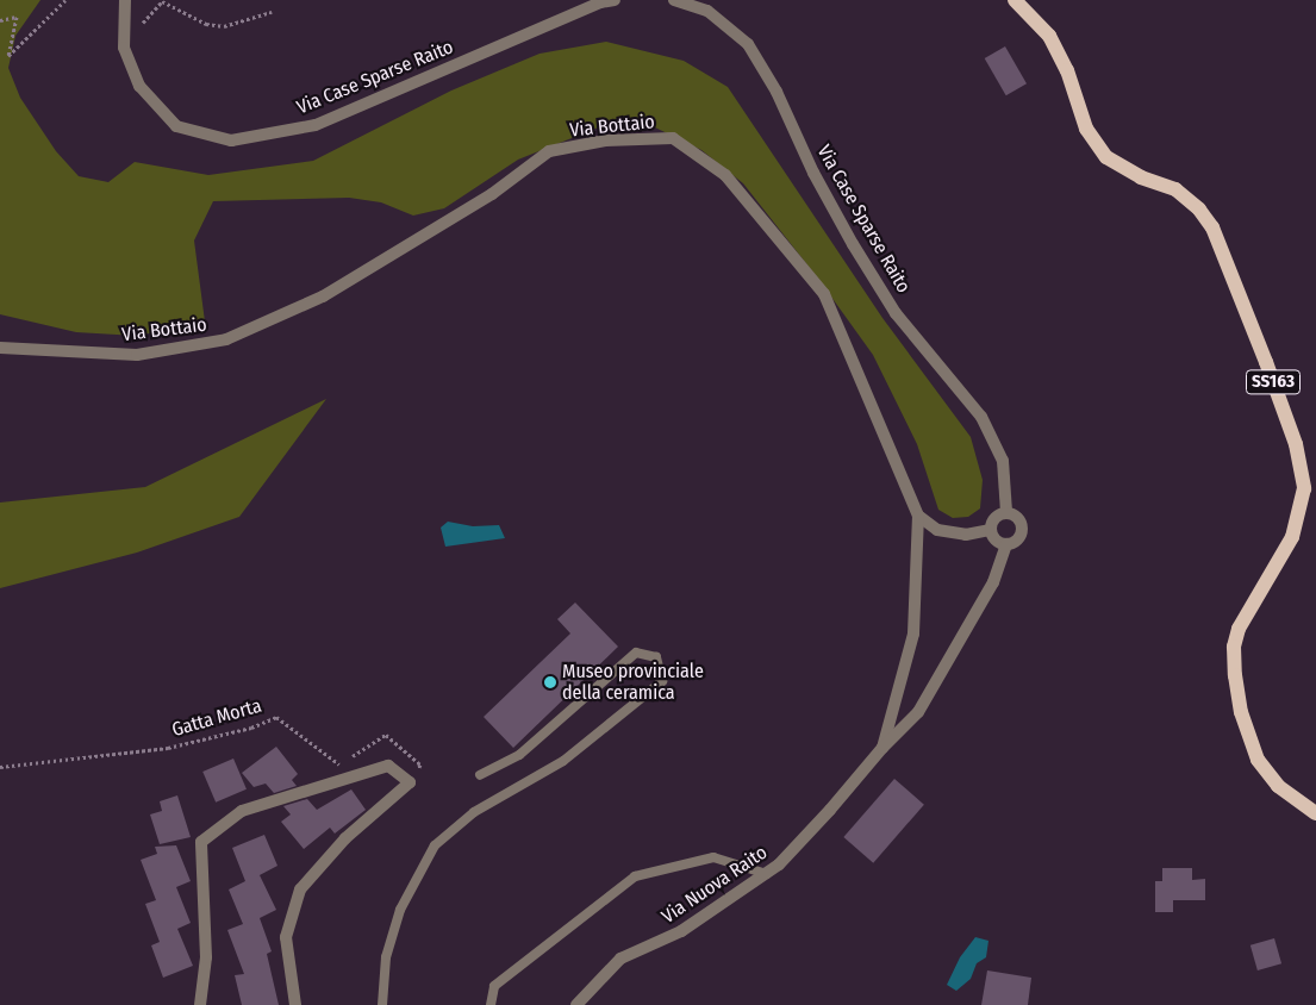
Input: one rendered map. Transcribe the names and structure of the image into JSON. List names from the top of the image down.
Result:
{
  "streets": {
    "main road": ["SS163"],
    "street": ["Via Case Sparse Raito", "Via Bottaio", "Via Nuova Raito"],
    "path": ["Gatta Morta"]
  },
  "places": ["Museo provinciale della ceramica"]
}
